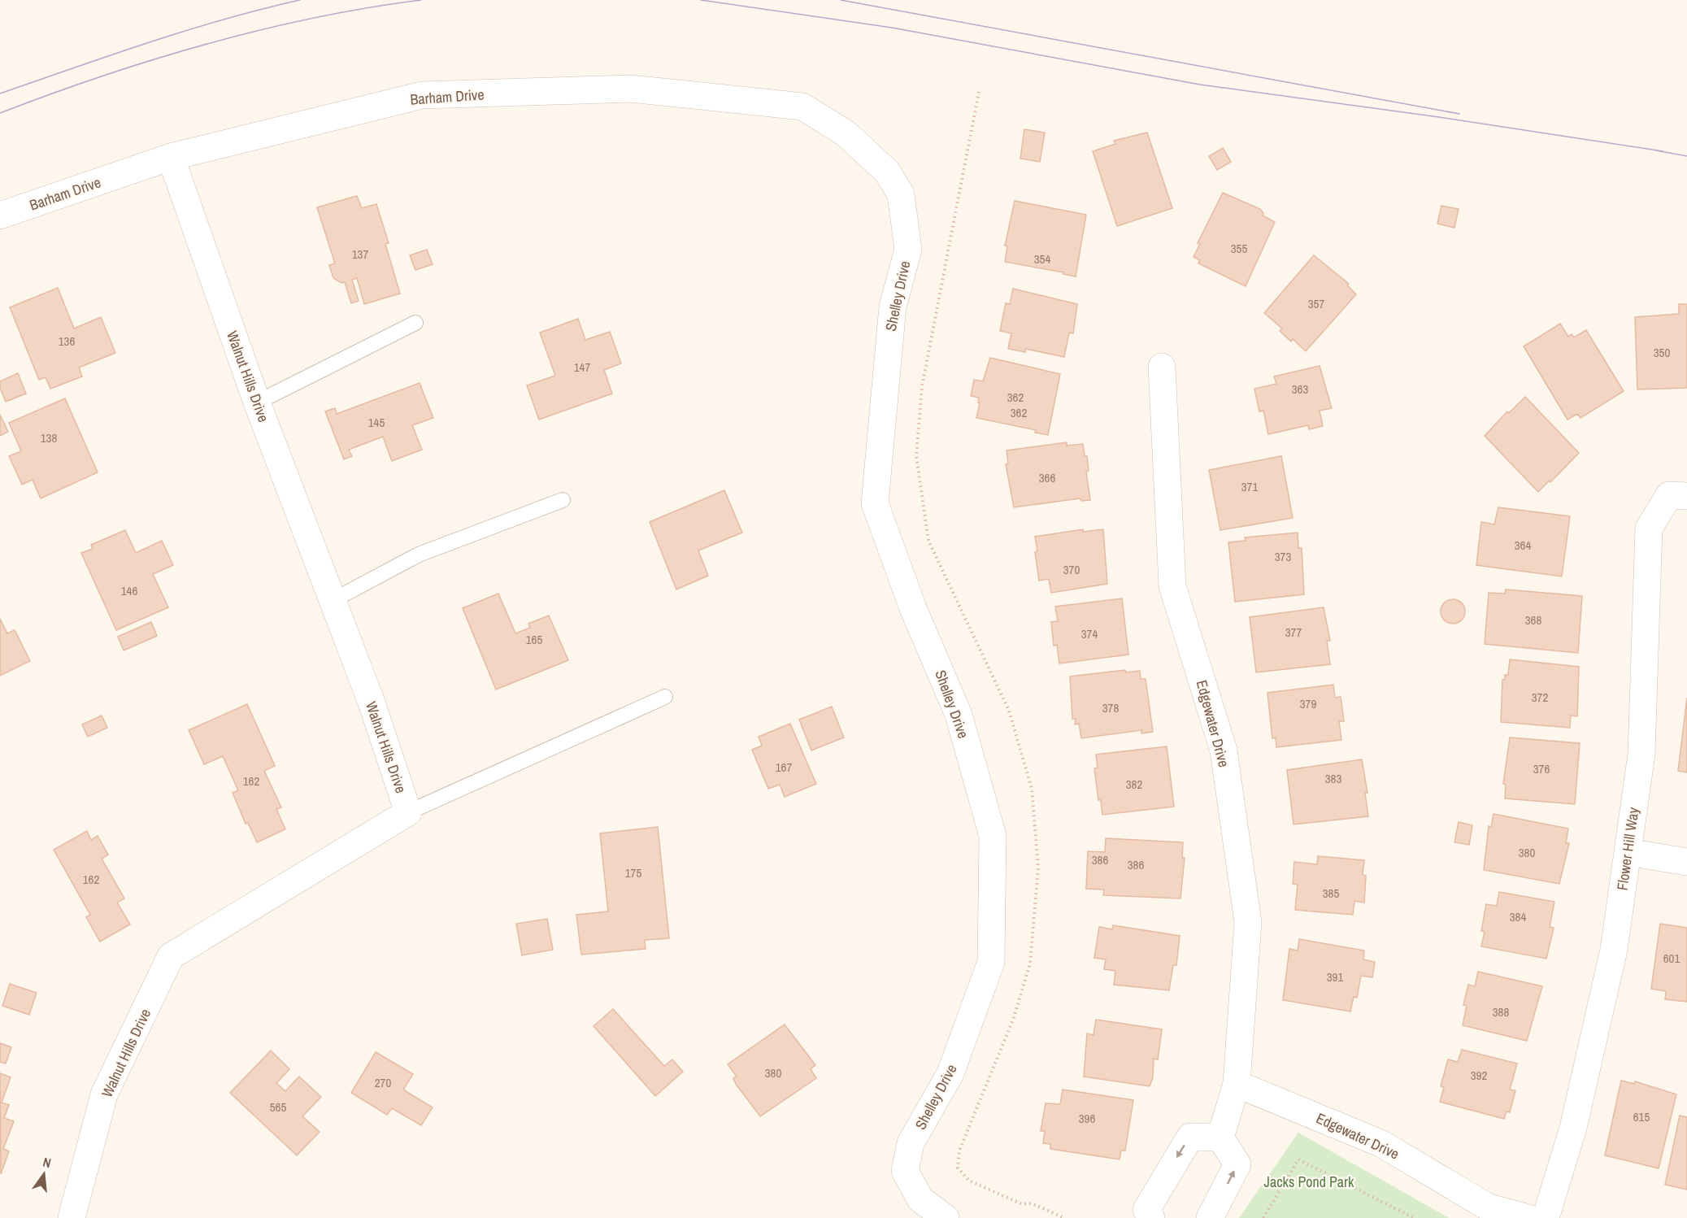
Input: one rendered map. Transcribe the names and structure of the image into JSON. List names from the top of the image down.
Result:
{
  "streets": {
    "street": [
      "Barham Drive",
      "Shelley Drive",
      "Walnut Hills Drive",
      "Edgewater Drive",
      "Flower Hill Way"
    ]
  },
  "crossings": [
    ["Barham Drive", "Shelley Drive"],
    ["Barham Drive", "Walnut Hills Drive"]
  ],
  "parks": ["Jacks Pond Park"],
  "house_numbers": [
    "355",
    "137",
    "354",
    "357",
    "136",
    "350",
    "147",
    "363",
    "362",
    "362",
    "145",
    "138",
    "366",
    "371",
    "364",
    "373",
    "370",
    "146",
    "368",
    "377",
    "374",
    "165",
    "372",
    "379",
    "378",
    "167",
    "376",
    "383",
    "162",
    "382",
    "380",
    "386",
    "386",
    "175",
    "162",
    "385",
    "384",
    "601",
    "391",
    "388",
    "380",
    "392",
    "270",
    "565",
    "615",
    "396"
  ],
  "north": "top"
}
